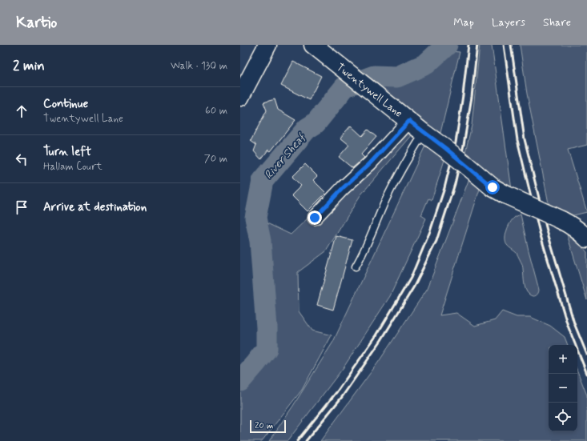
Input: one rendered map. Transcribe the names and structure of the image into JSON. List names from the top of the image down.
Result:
{
  "streets": {
    "street": ["Twentywell Lane"]
  },
  "water": ["River Sheaf"],
  "scale_bar": "20 m",
  "page": {
    "header": "Kartio",
    "nav": ["Map", "Layers", "Share"],
    "heading": ["2 min", "Walk · 130 m"],
    "list": [
      ["Continue", "Twentywell Lane", "60 m"],
      ["Turn left", "Hallam Court", "70 m"],
      "Arrive at destination"
    ],
    "map_buttons": ["+", "−"],
    "scale": "20 m"
  }
}
